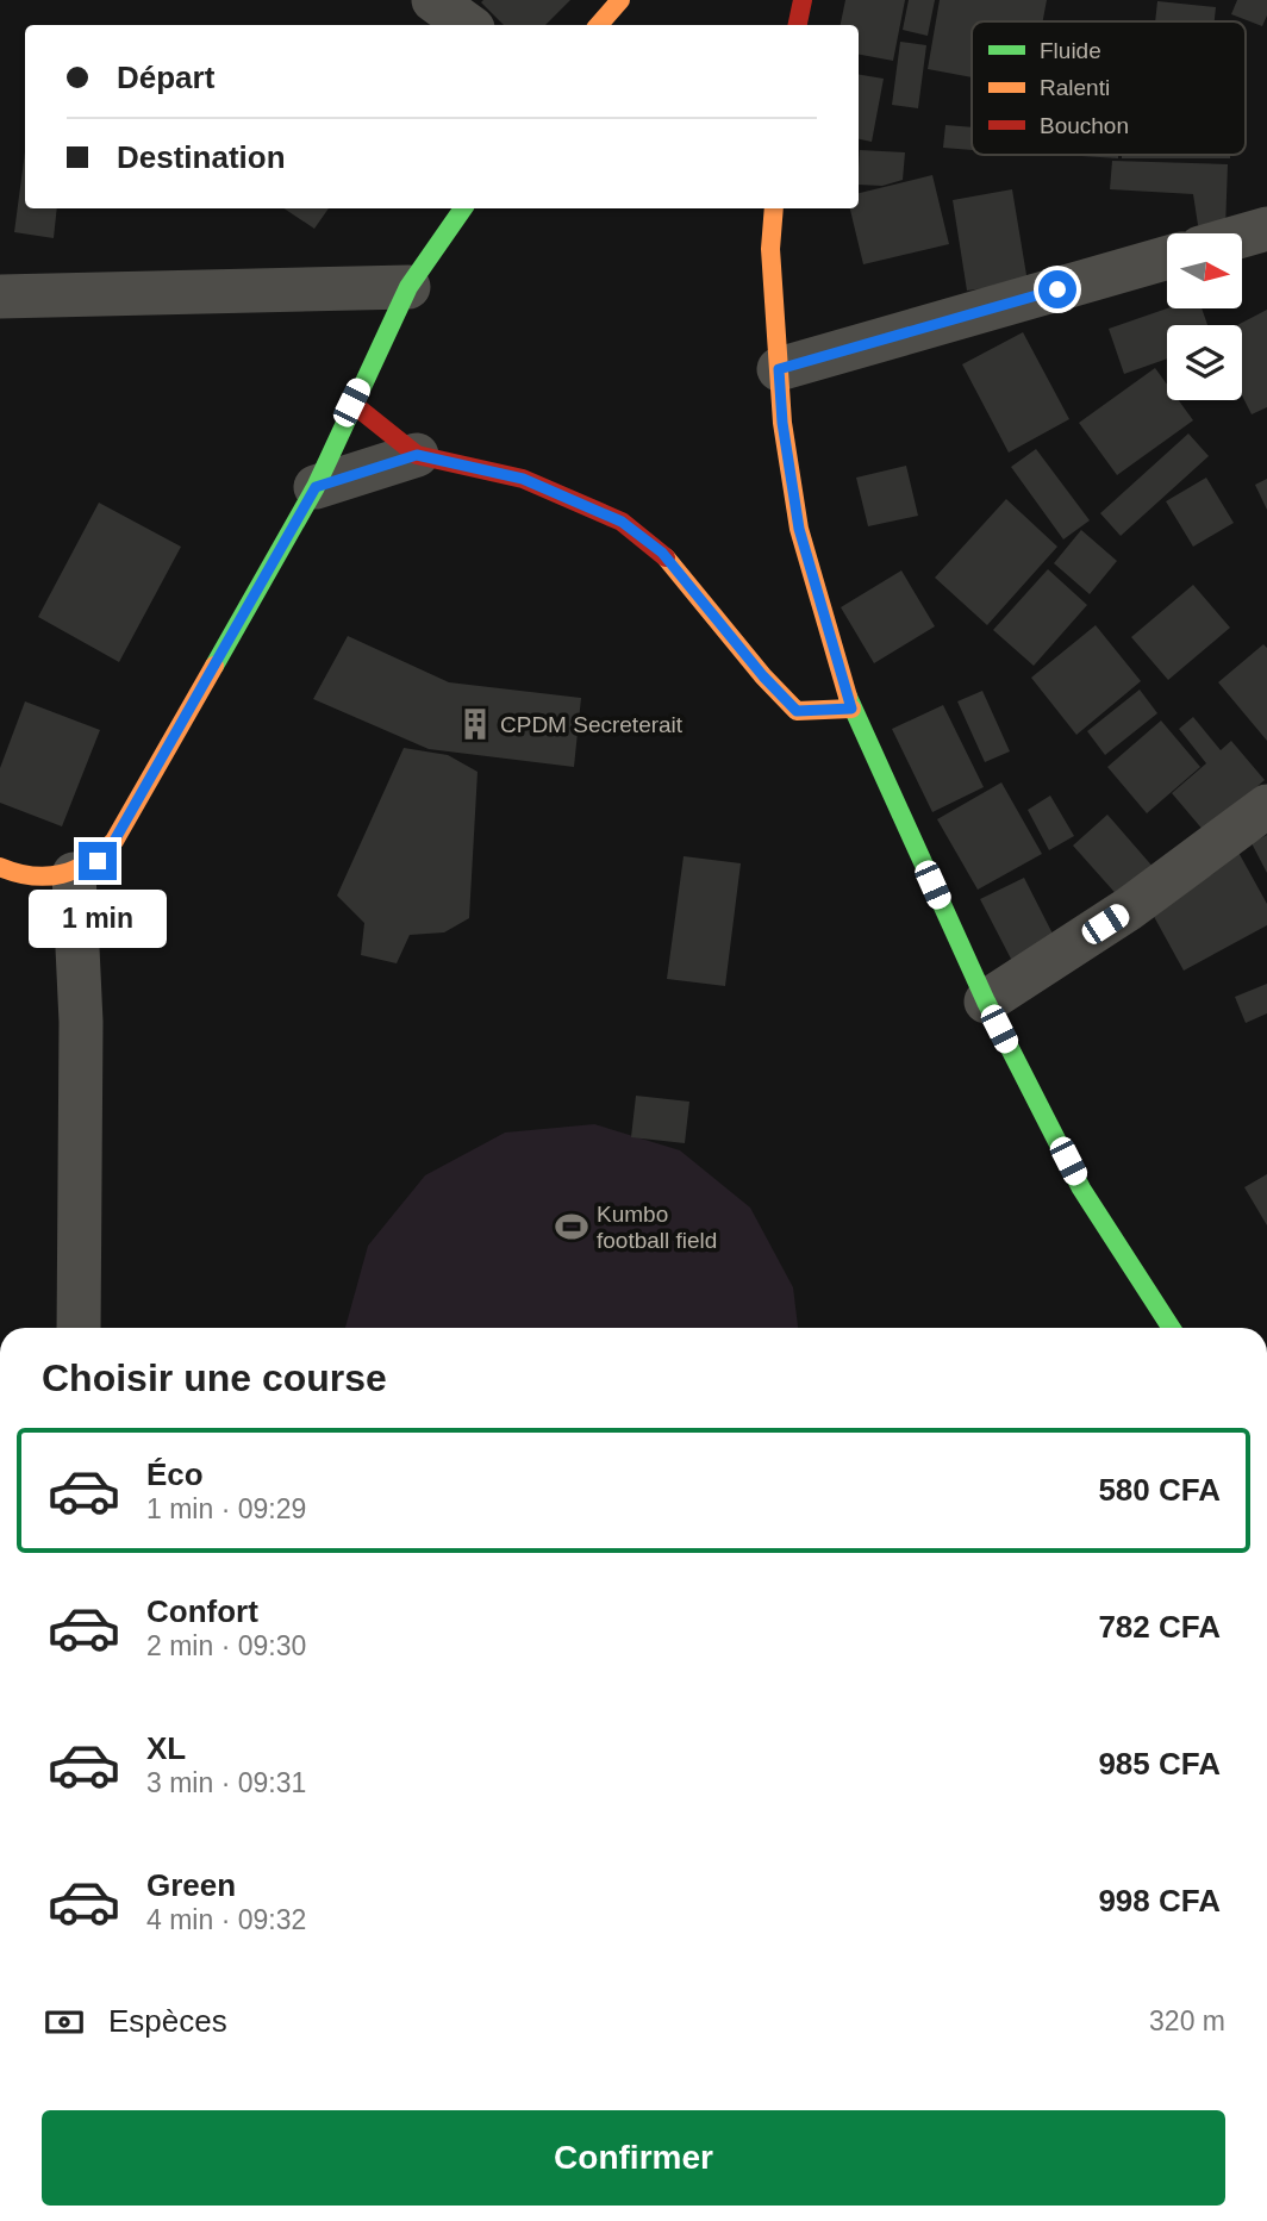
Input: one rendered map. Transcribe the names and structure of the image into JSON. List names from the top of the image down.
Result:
{
  "places": {
    "building": ["CPDM Secreterait"],
    "sports": ["Kumbo football field"]
  },
  "legend": ["Fluide", "Ralenti", "Bouchon"],
  "north": "right",
  "page": {
    "banner": ["Départ", "Destination"],
    "bubble": "1 min",
    "heading": "Choisir une course",
    "list": [
      {
        "name": "Éco",
        "note": "1 min · 09:29",
        "value": "580 CFA"
      },
      {
        "name": "Confort",
        "note": "2 min · 09:30",
        "value": "782 CFA"
      },
      {
        "name": "XL",
        "note": "3 min · 09:31",
        "value": "985 CFA"
      },
      {
        "name": "Green",
        "note": "4 min · 09:32",
        "value": "998 CFA"
      }
    ],
    "pay": ["Espèces", "320 m"],
    "buttons": "Confirmer"
  }
}
